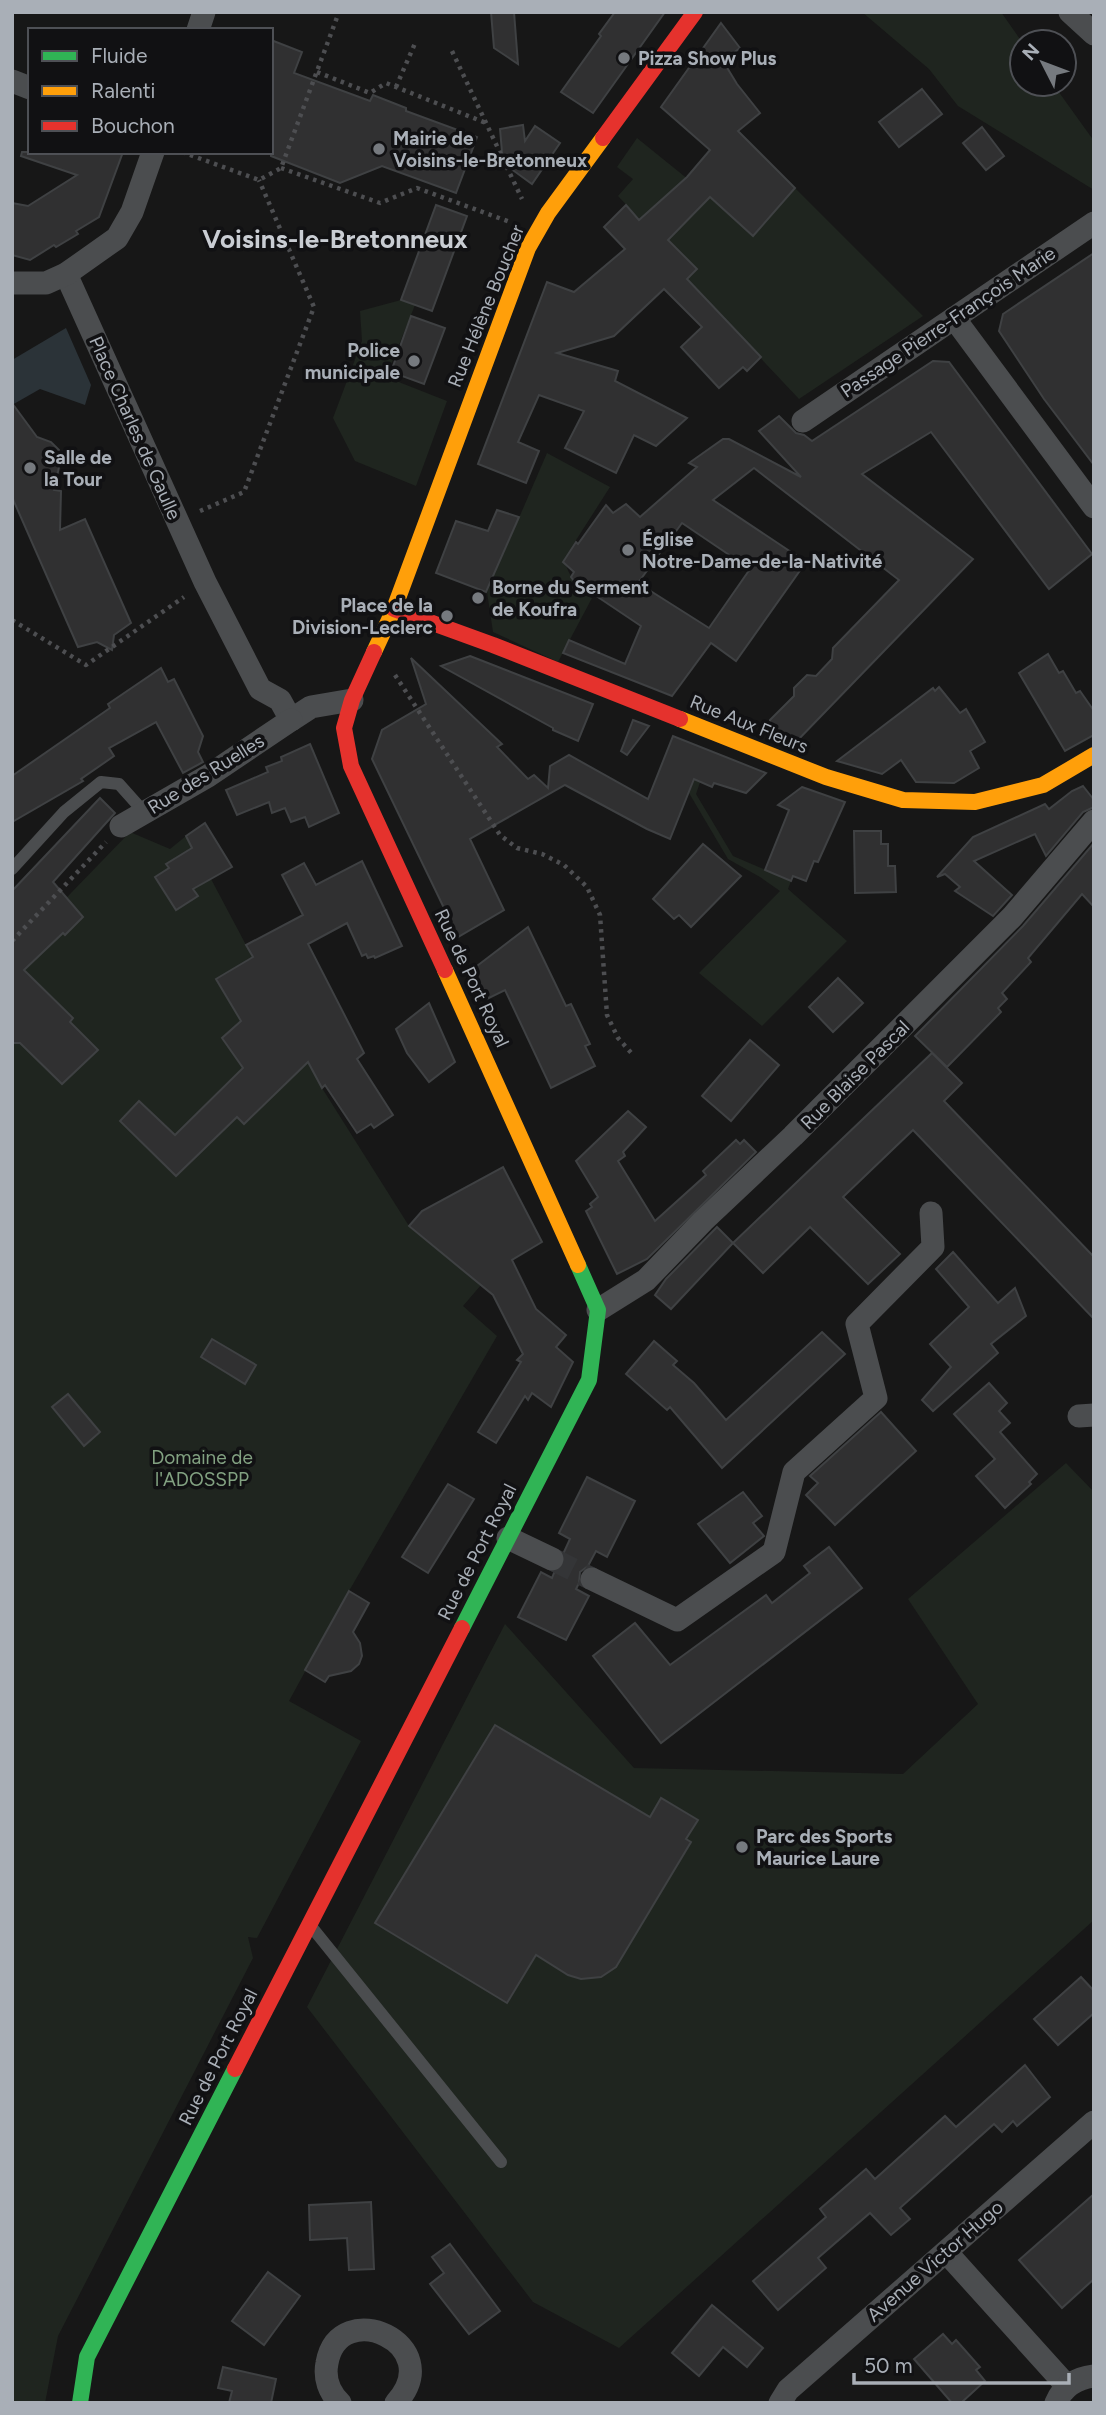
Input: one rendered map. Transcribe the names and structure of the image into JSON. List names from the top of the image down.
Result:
{
  "streets": {
    "street": [
      "Rue Hélène Boucher",
      "Passage Pierre-François Marie",
      "Place Charles de Gaulle",
      "Rue Aux Fleurs",
      "Rue des Ruelles",
      "Rue de Port Royal",
      "Rue Blaise Pascal",
      "Avenue Victor Hugo"
    ]
  },
  "crossings": [
    ["Rue Hélène Boucher", "Rue Aux Fleurs"],
    ["Rue Hélène Boucher", "Rue de Port Royal"],
    ["Place Charles de Gaulle", "Rue des Ruelles"],
    ["Rue des Ruelles", "Rue de Port Royal"],
    ["Rue de Port Royal", "Rue Blaise Pascal"]
  ],
  "districts": ["Voisins-le-Bretonneux"],
  "parks": ["Domaine de l'ADOSSPP"],
  "places": [
    "Pizza Show Plus",
    "Mairie de Voisins-le-Bretonneux",
    "Police municipale",
    "Salle de la Tour",
    "Église Notre-Dame-de-la-Nativité",
    "Borne du Serment de Koufra",
    "Place de la Division-Leclerc",
    "Parc des Sports Maurice Laure"
  ],
  "legend": ["Fluide", "Ralenti", "Bouchon"],
  "scale_bar": "50 m",
  "north": "top left"
}
